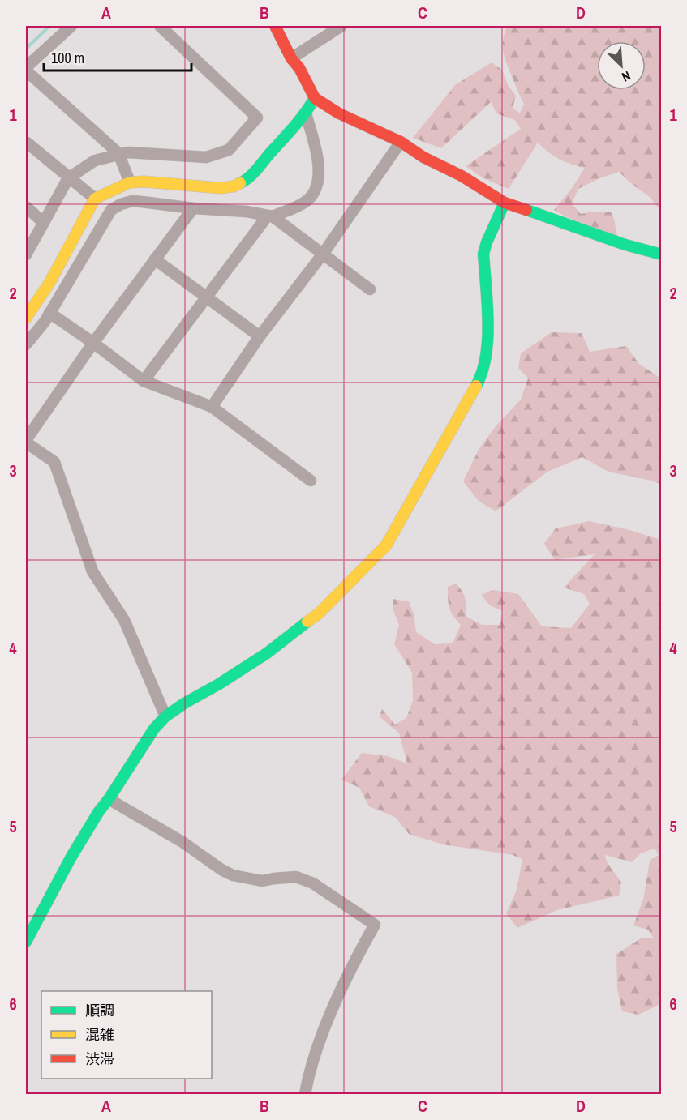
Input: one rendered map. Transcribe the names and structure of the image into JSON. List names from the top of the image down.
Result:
{
  "legend": ["順調", "混雑", "渋滞"],
  "scale_bar": "100 m",
  "north": "bottom right",
  "grid": {
    "columns": [
      "A",
      "B",
      "C",
      "D"
    ],
    "rows": [
      "1",
      "2",
      "3",
      "4",
      "5",
      "6"
    ]
  }
}
